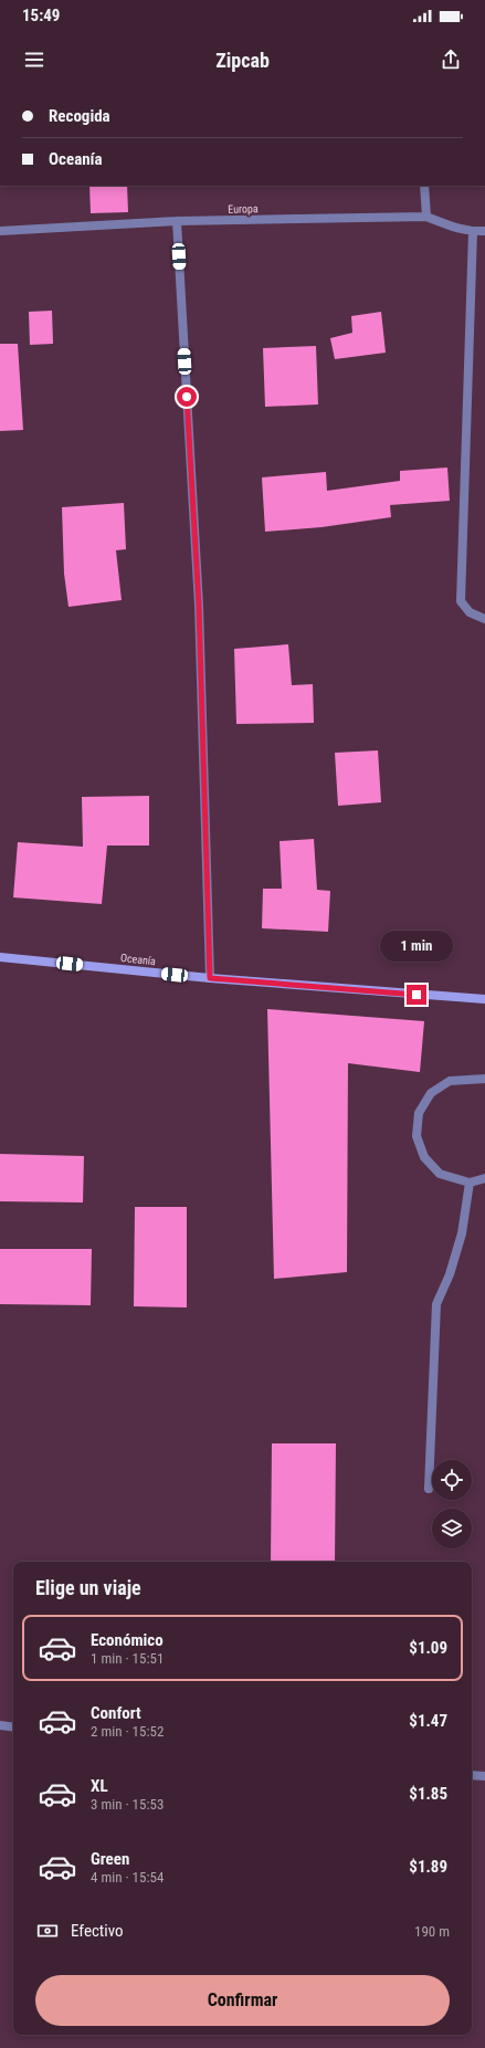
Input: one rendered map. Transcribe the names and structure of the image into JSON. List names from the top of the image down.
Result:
{
  "streets": {
    "street": ["Europa", "Oceanía"]
  },
  "page": {
    "status": "15:49",
    "header": "Zipcab",
    "banner": ["Recogida", "Oceanía"],
    "bubble": "1 min",
    "heading": "Elige un viaje",
    "list": [
      {
        "name": "Económico",
        "note": "1 min · 15:51",
        "value": "$1.09"
      },
      {
        "name": "Confort",
        "note": "2 min · 15:52",
        "value": "$1.47"
      },
      {
        "name": "XL",
        "note": "3 min · 15:53",
        "value": "$1.85"
      },
      {
        "name": "Green",
        "note": "4 min · 15:54",
        "value": "$1.89"
      }
    ],
    "pay": ["Efectivo", "190 m"],
    "buttons": "Confirmar"
  }
}
